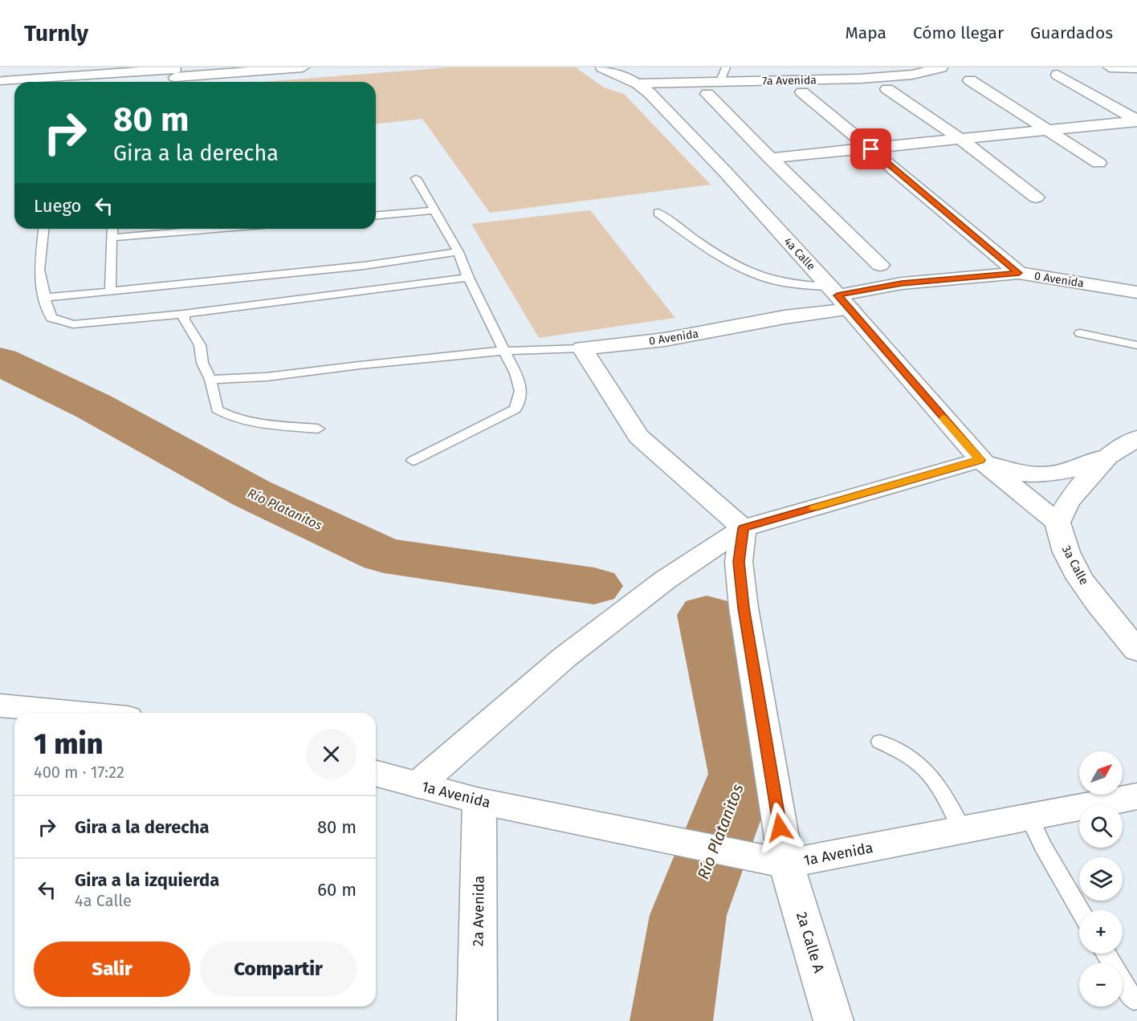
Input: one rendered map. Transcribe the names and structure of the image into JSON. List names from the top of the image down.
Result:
{
  "streets": {
    "street": [
      "7a Avenida",
      "4a Calle",
      "0 Avenida",
      "3a Calle",
      "1a Avenida",
      "2a Avenida",
      "2a Calle A"
    ]
  },
  "crossings": [
    ["7a Avenida", "4a Calle"],
    ["4a Calle", "0 Avenida"],
    ["4a Calle", "3a Calle"],
    ["1a Avenida", "2a Avenida"],
    ["1a Avenida", "2a Calle A"]
  ],
  "water": ["Río Platanitos"],
  "north": "top right",
  "page": {
    "header": "Turnly",
    "nav": ["Mapa", "Cómo llegar", "Guardados"],
    "turn": ["80 m", "Gira a la derecha"],
    "then": "Luego",
    "heading": ["1 min", "400 m · 17:22"],
    "map_buttons": ["+", "−"],
    "list": [
      {
        "name": "Gira a la derecha",
        "value": "80 m"
      },
      {
        "name": "Gira a la izquierda",
        "note": "4a Calle",
        "value": "60 m"
      }
    ],
    "buttons": ["Salir", "Compartir"]
  }
}
